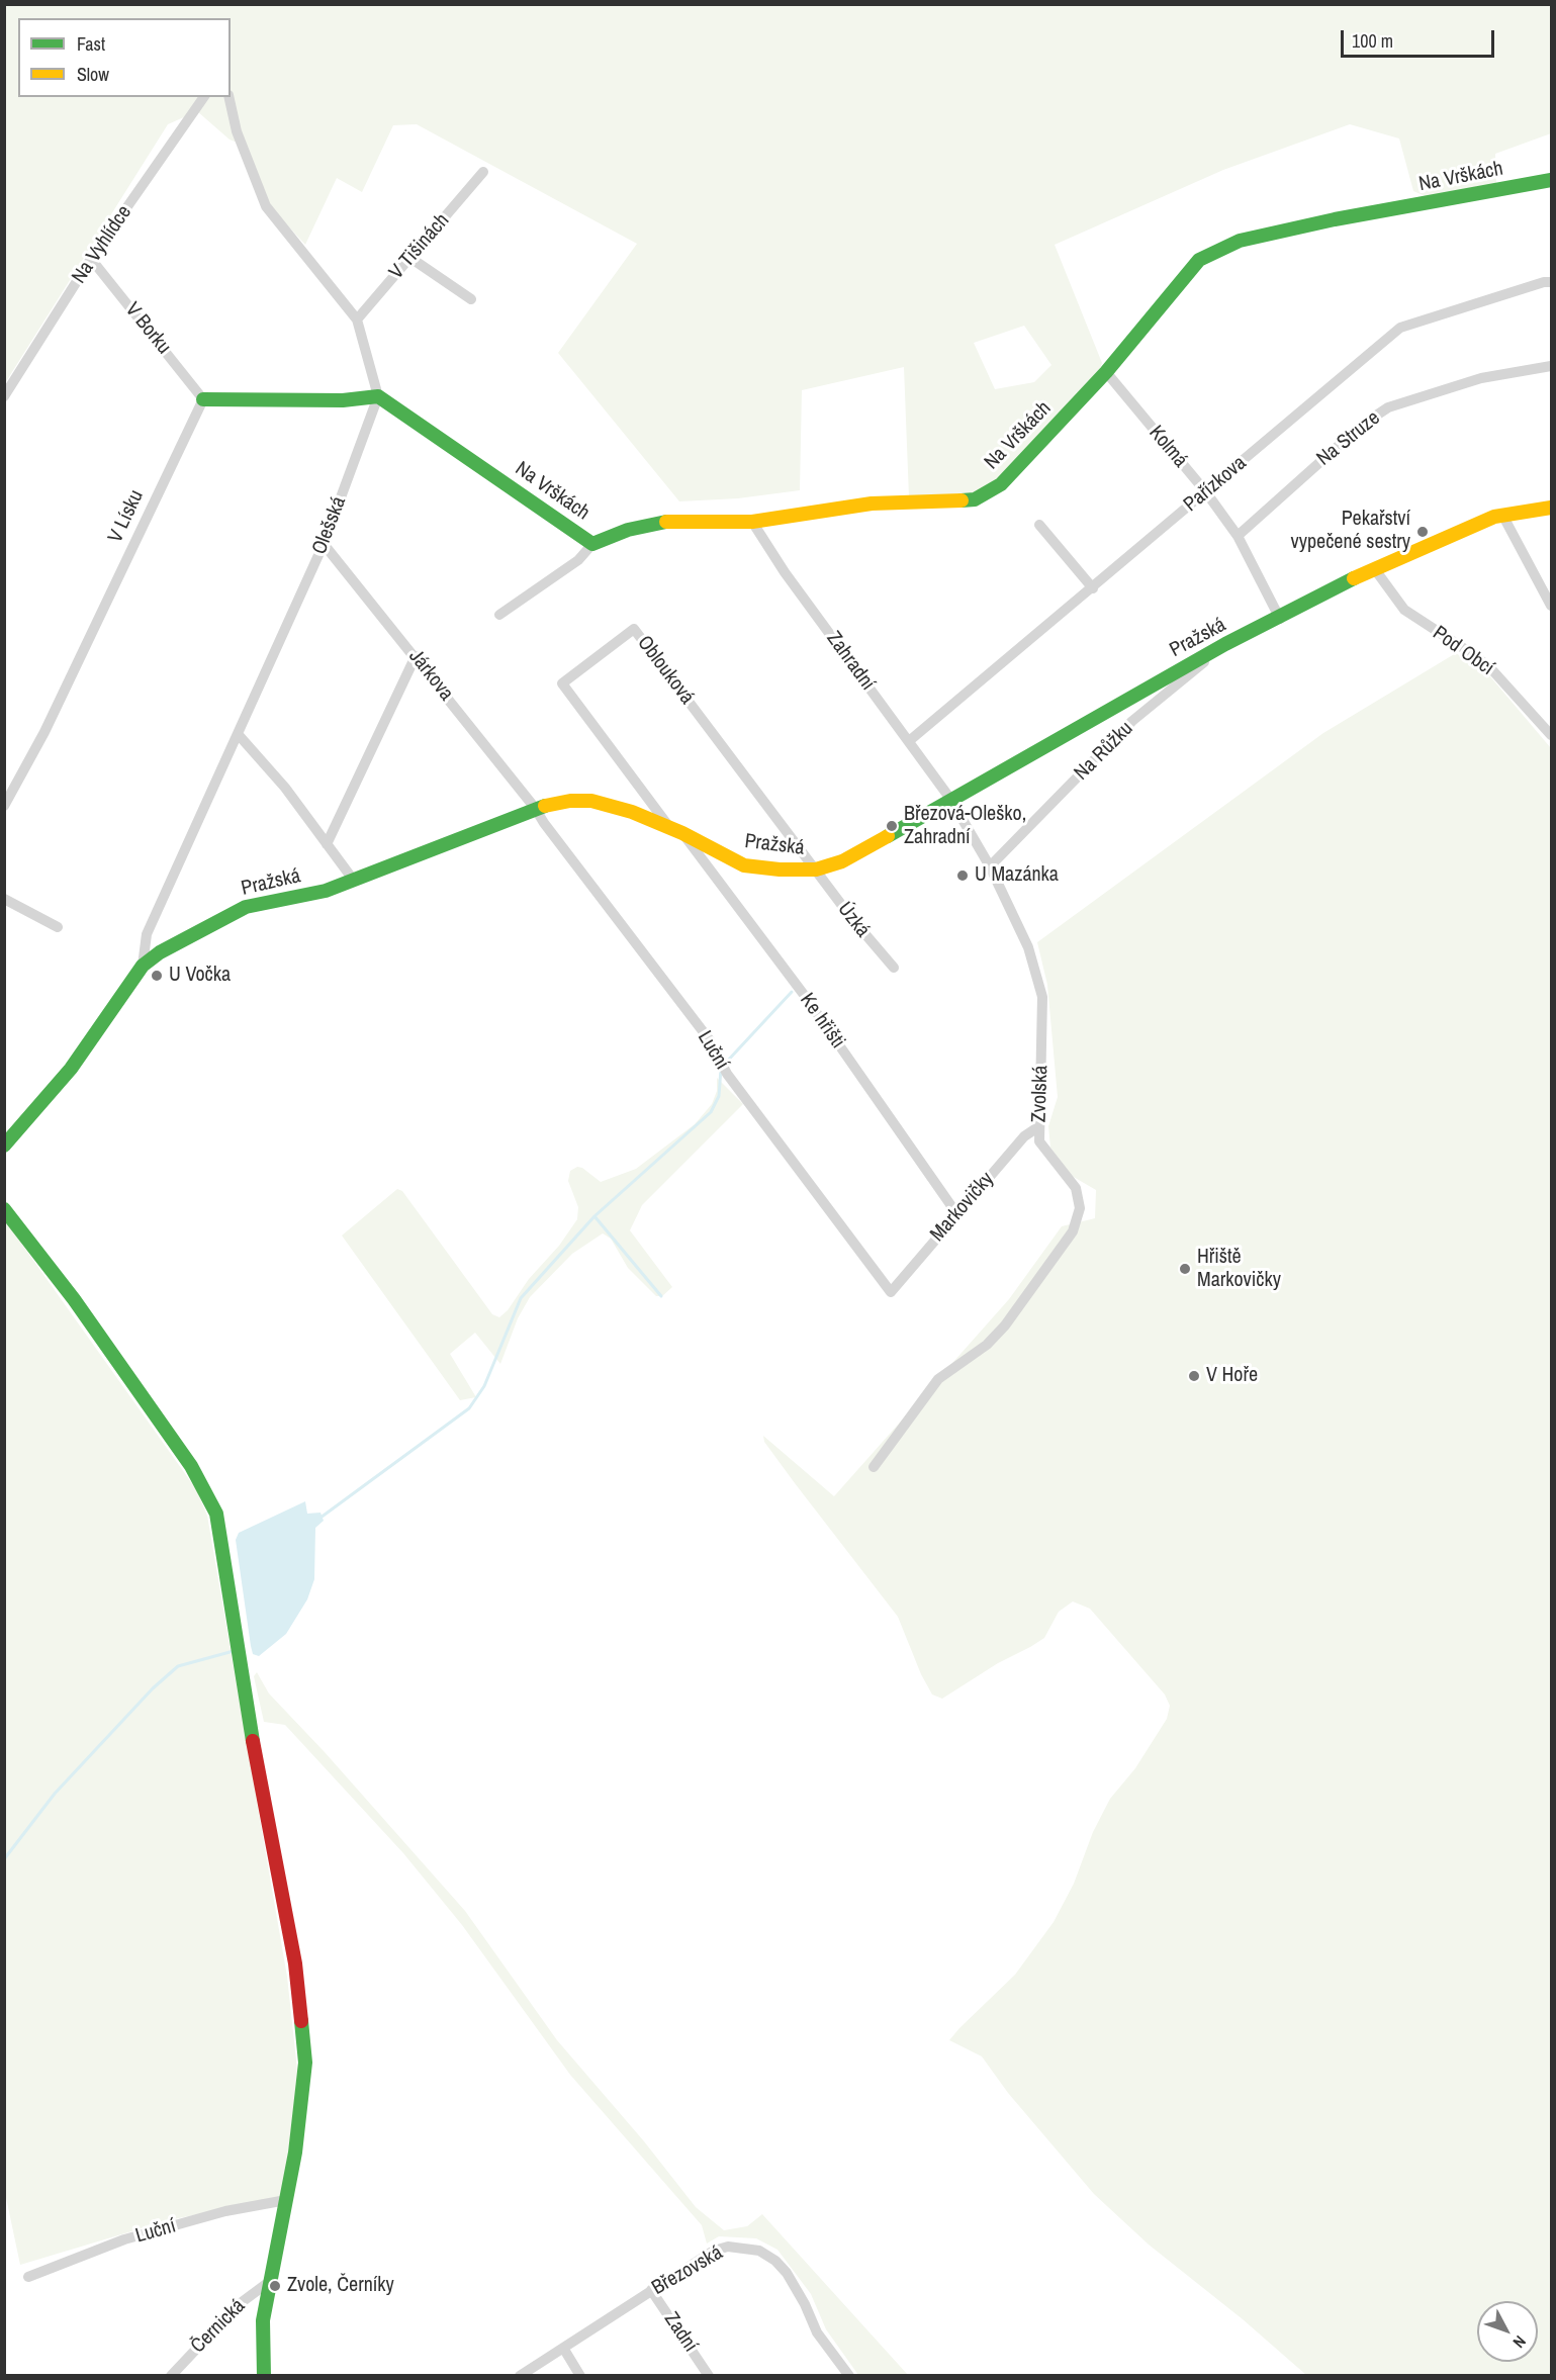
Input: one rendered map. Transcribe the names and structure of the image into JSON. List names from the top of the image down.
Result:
{
  "streets": {
    "street": [
      "Na Vrškách",
      "Na Vyhlídce",
      "V Tišinách",
      "V Borku",
      "Na Struze",
      "Kolmá",
      "Pařízkova",
      "V Lísku",
      "Olešská",
      "Pražská",
      "Pod Obcí",
      "Zahradní",
      "Oblouková",
      "Járkova",
      "Na Růžku",
      "Úzká",
      "Ke hřišti",
      "Luční",
      "Zvolská",
      "Markovičky",
      "Březovská",
      "Černická",
      "Zadní"
    ]
  },
  "crossings": [
    ["Na Vrškách", "Kolmá"],
    ["Na Vrškách", "Olešská"],
    ["Na Vrškách", "Zahradní"],
    ["Na Vyhlídce", "V Borku"],
    ["V Borku", "V Lísku"],
    ["Na Struze", "Kolmá"],
    ["Kolmá", "Pařízkova"],
    ["Kolmá", "Pražská"],
    ["Pařízkova", "Zahradní"],
    ["Olešská", "Pražská"],
    ["Olešská", "Járkova"],
    ["Pražská", "Pod Obcí"],
    ["Pražská", "Zahradní"],
    ["Pražská", "Oblouková"],
    ["Pražská", "Járkova"],
    ["Pražská", "Na Růžku"],
    ["Pražská", "Úzká"],
    ["Pražská", "Ke hřišti"],
    ["Pražská", "Luční"],
    ["Pražská", "Zvolská"],
    ["Zahradní", "Zvolská"],
    ["Oblouková", "Úzká"],
    ["Oblouková", "Ke hřišti"],
    ["Járkova", "Luční"],
    ["Na Růžku", "Zvolská"],
    ["Ke hřišti", "Markovičky"],
    ["Luční", "Markovičky"],
    ["Zvolská", "Markovičky"],
    ["Březovská", "Zadní"]
  ],
  "places": [
    "Pekařství vypečené sestry",
    "Březová-Oleško, Zahradní",
    "U Mazánka",
    "U Vočka",
    "Hřiště Markovičky",
    "V Hoře",
    "Zvole, Černíky"
  ],
  "legend": ["Fast", "Slow"],
  "scale_bar": "100 m",
  "north": "bottom right"
}
